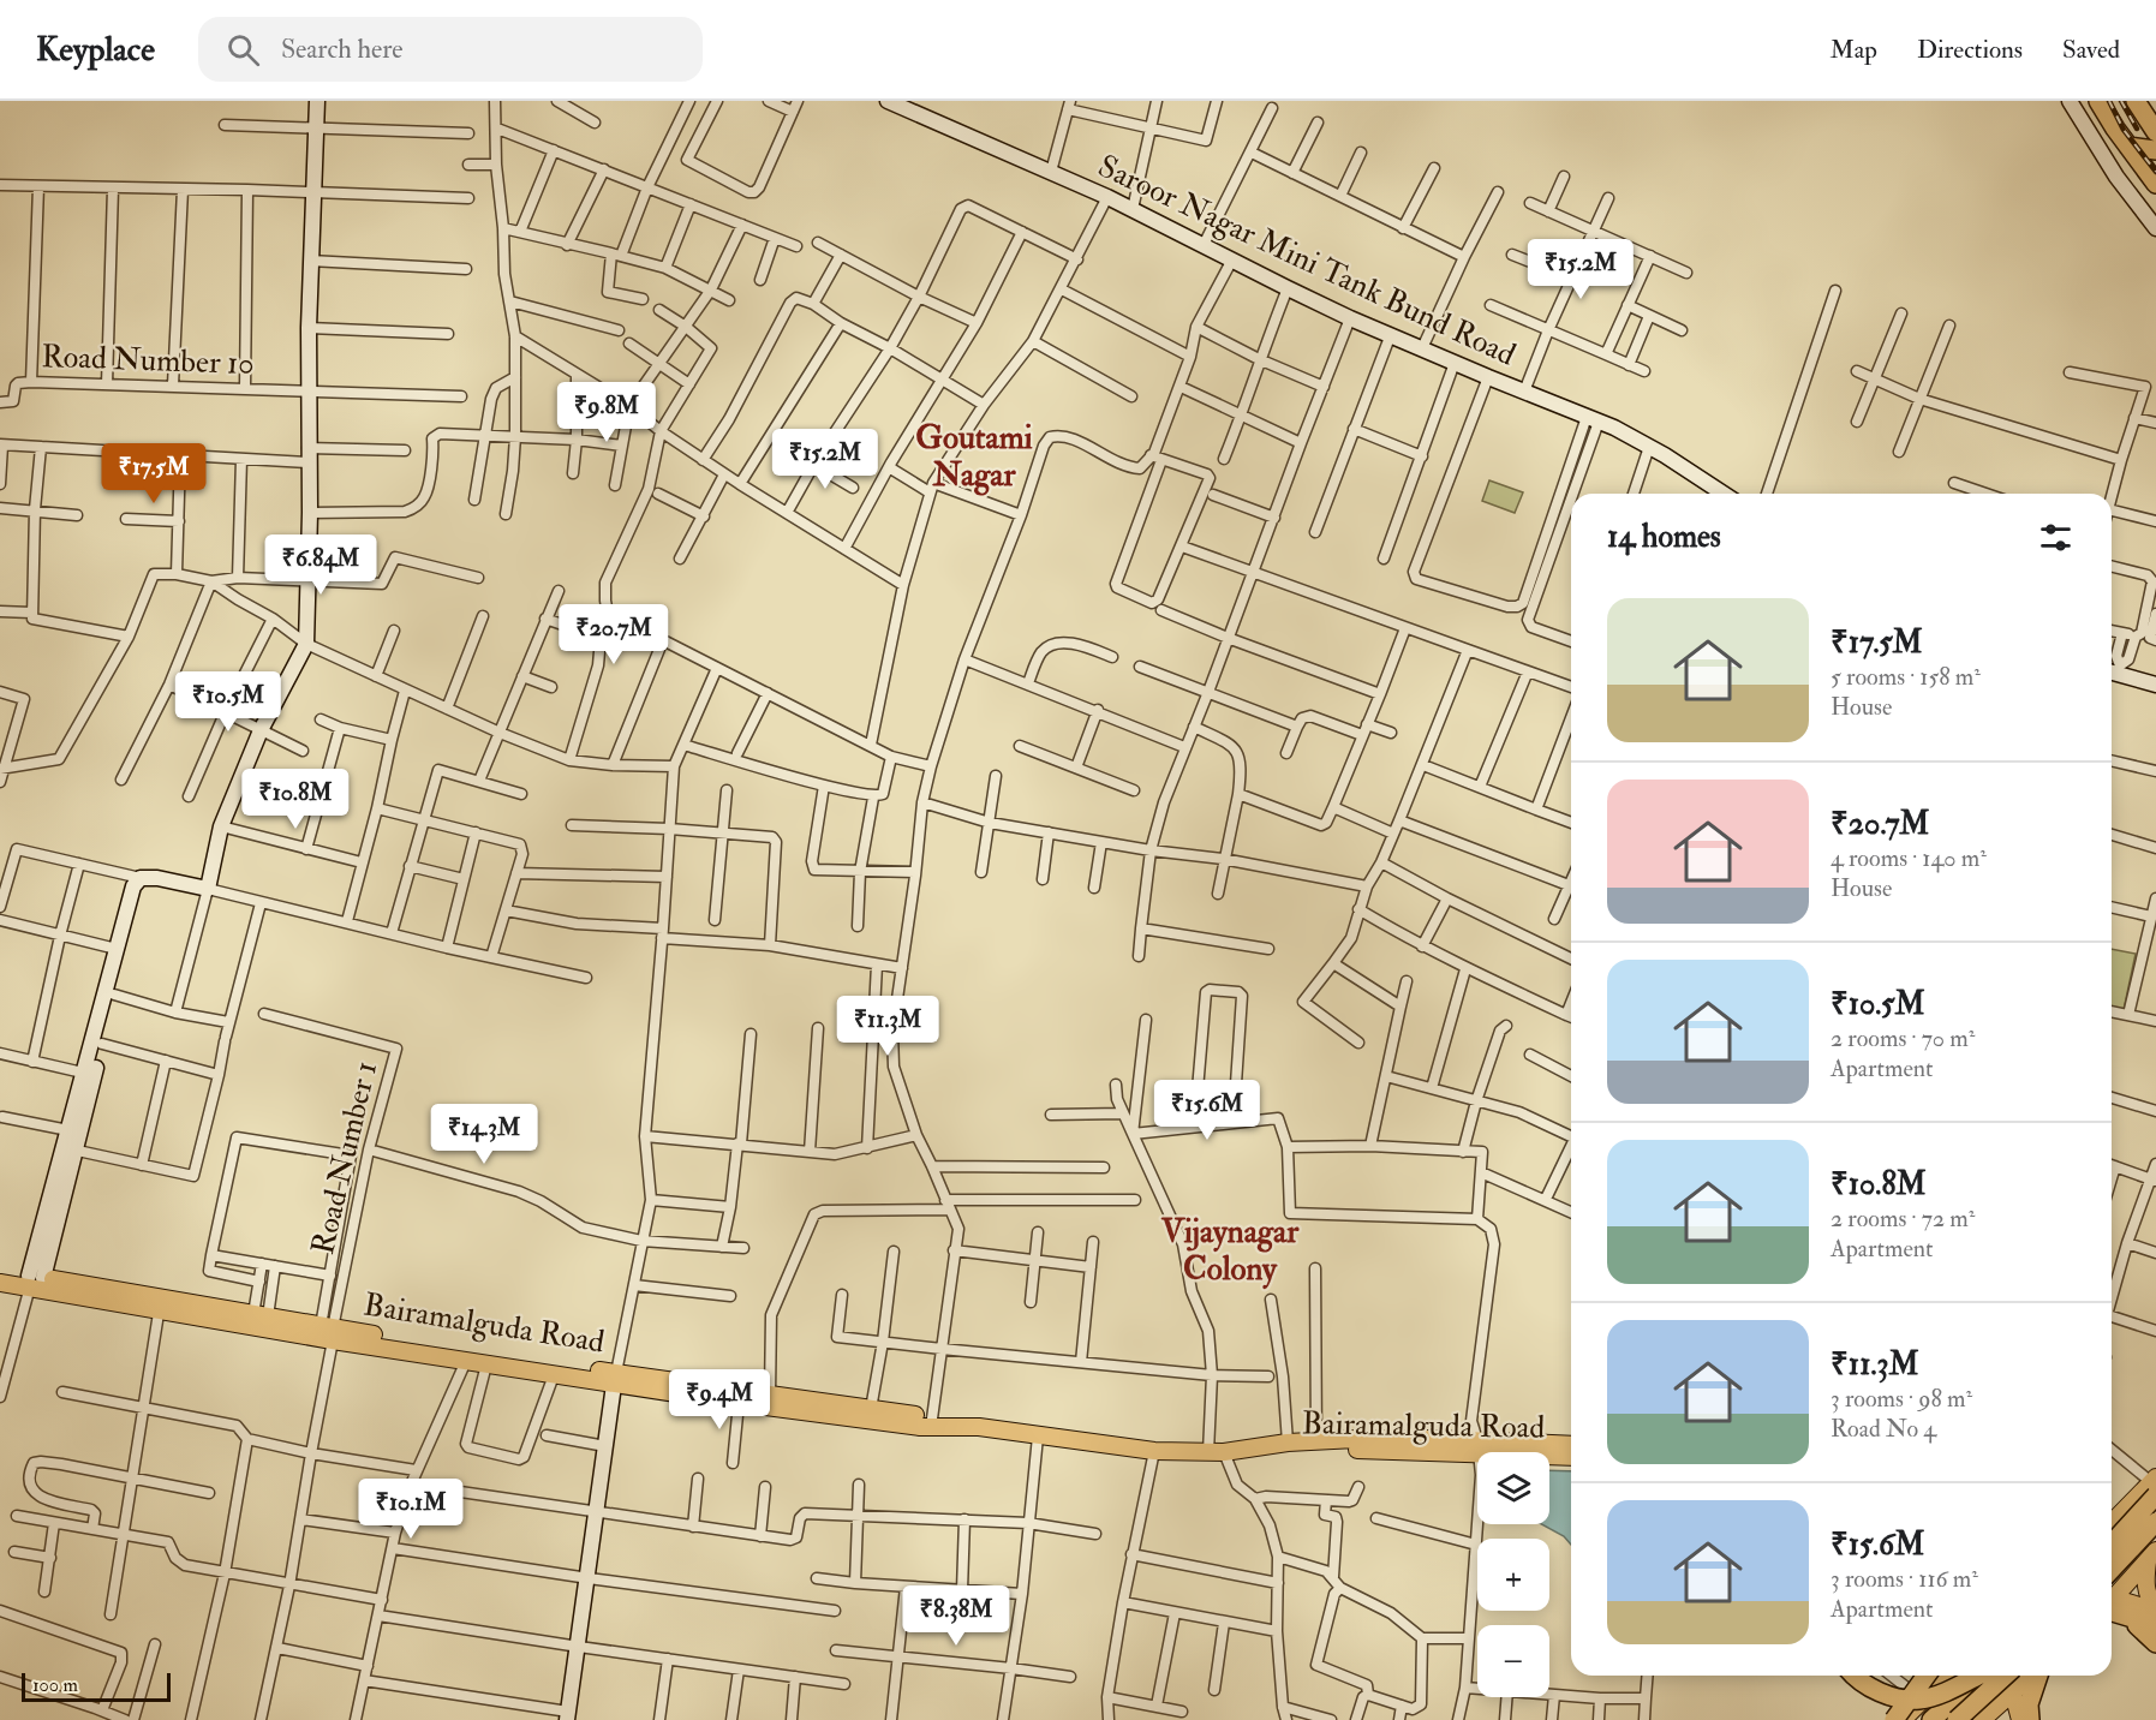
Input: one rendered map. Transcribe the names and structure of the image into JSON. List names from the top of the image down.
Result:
{
  "streets": {
    "main road": ["Bairamalguda Road"],
    "street": ["Saroor Nagar Mini Tank Bund Road", "Road Number 10", "Road Number 1"]
  },
  "crossings": [
    ["Road Number 1", "Bairamalguda Road"]
  ],
  "districts": ["Goutami Nagar", "Vijaynagar Colony"],
  "scale_bar": "100 m",
  "page": {
    "header": "Keyplace",
    "search": "Search here",
    "nav": ["Map", "Directions", "Saved"],
    "price": [
      "₹15.2M",
      "₹9.8M",
      "₹15.2M",
      "₹17.5M",
      "₹6.84M",
      "₹20.7M",
      "₹10.5M",
      "₹10.8M",
      "₹11.3M",
      "₹15.6M",
      "₹14.3M",
      "₹9.4M",
      "₹10.1M",
      "₹8.38M"
    ],
    "heading": "14 homes",
    "list": [
      {
        "name": "₹17.5M",
        "note": "5 rooms · 158 m² · House"
      },
      {
        "name": "₹20.7M",
        "note": "4 rooms · 140 m² · House"
      },
      {
        "name": "₹10.5M",
        "note": "2 rooms · 70 m² · Apartment"
      },
      {
        "name": "₹10.8M",
        "note": "2 rooms · 72 m² · Apartment"
      },
      {
        "name": "₹11.3M",
        "note": "3 rooms · 98 m² · Road No 4"
      },
      {
        "name": "₹15.6M",
        "note": "3 rooms · 116 m² · Apartment"
      }
    ],
    "map_buttons": ["+", "−"],
    "scale": "100 m"
  }
}
